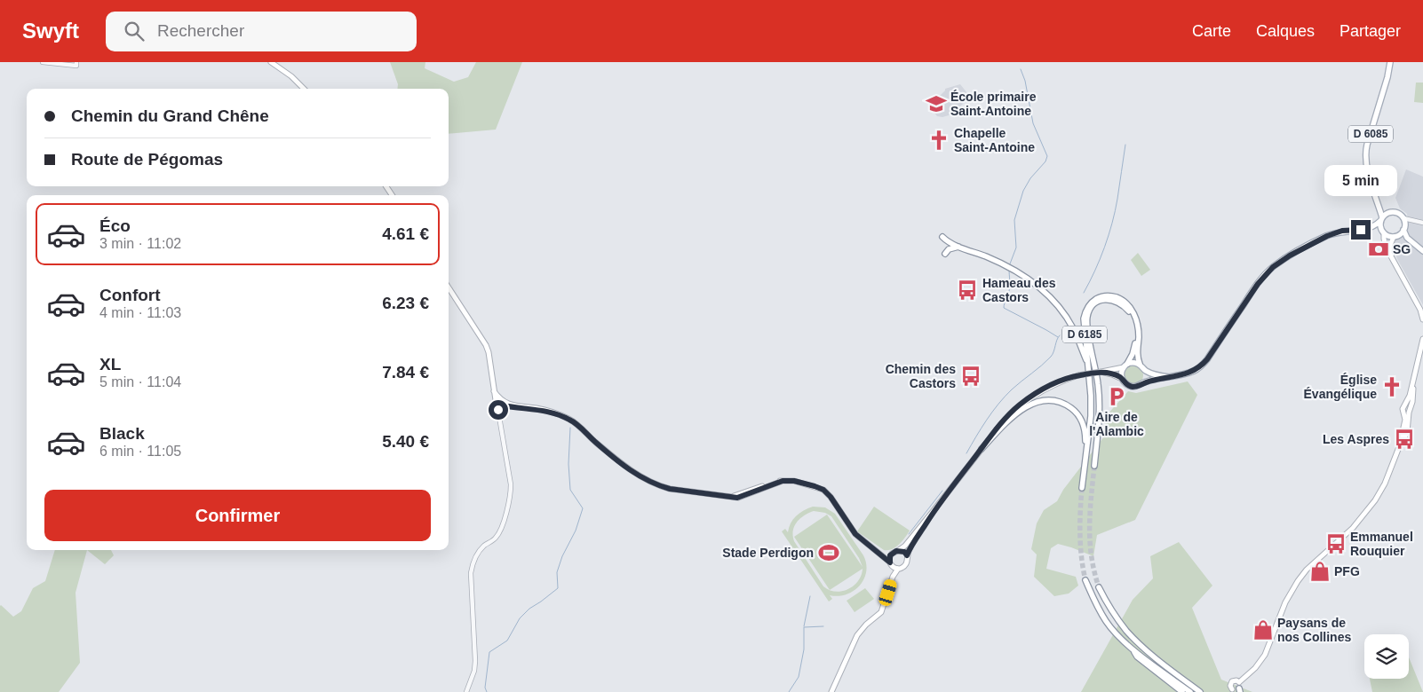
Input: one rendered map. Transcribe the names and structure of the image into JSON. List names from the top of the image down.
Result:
{
  "streets": {
    "main road": ["D 6085", "D 6185"]
  },
  "places": {
    "school or university": ["École primaire Saint-Antoine"],
    "church": ["Chapelle Saint-Antoine", "Église Évangélique"],
    "bank": ["SG"],
    "bus stop": [
      "Hameau des Castors",
      "Chemin des Castors",
      "Les Aspres",
      "Emmanuel Rouquier"
    ],
    "parking": ["Aire de l'Alambic"],
    "sports": ["Stade Perdigon"],
    "shop": ["PFG", "Paysans de nos Collines"]
  },
  "page": {
    "header": "Swyft",
    "search": "Rechercher",
    "nav": ["Carte", "Calques", "Partager"],
    "banner": ["Chemin du Grand Chêne", "Route de Pégomas"],
    "bubble": "5 min",
    "list": [
      {
        "name": "Éco",
        "note": "3 min · 11:02",
        "value": "4.61 €"
      },
      {
        "name": "Confort",
        "note": "4 min · 11:03",
        "value": "6.23 €"
      },
      {
        "name": "XL",
        "note": "5 min · 11:04",
        "value": "7.84 €"
      },
      {
        "name": "Black",
        "note": "6 min · 11:05",
        "value": "5.40 €"
      }
    ],
    "buttons": "Confirmer"
  }
}
